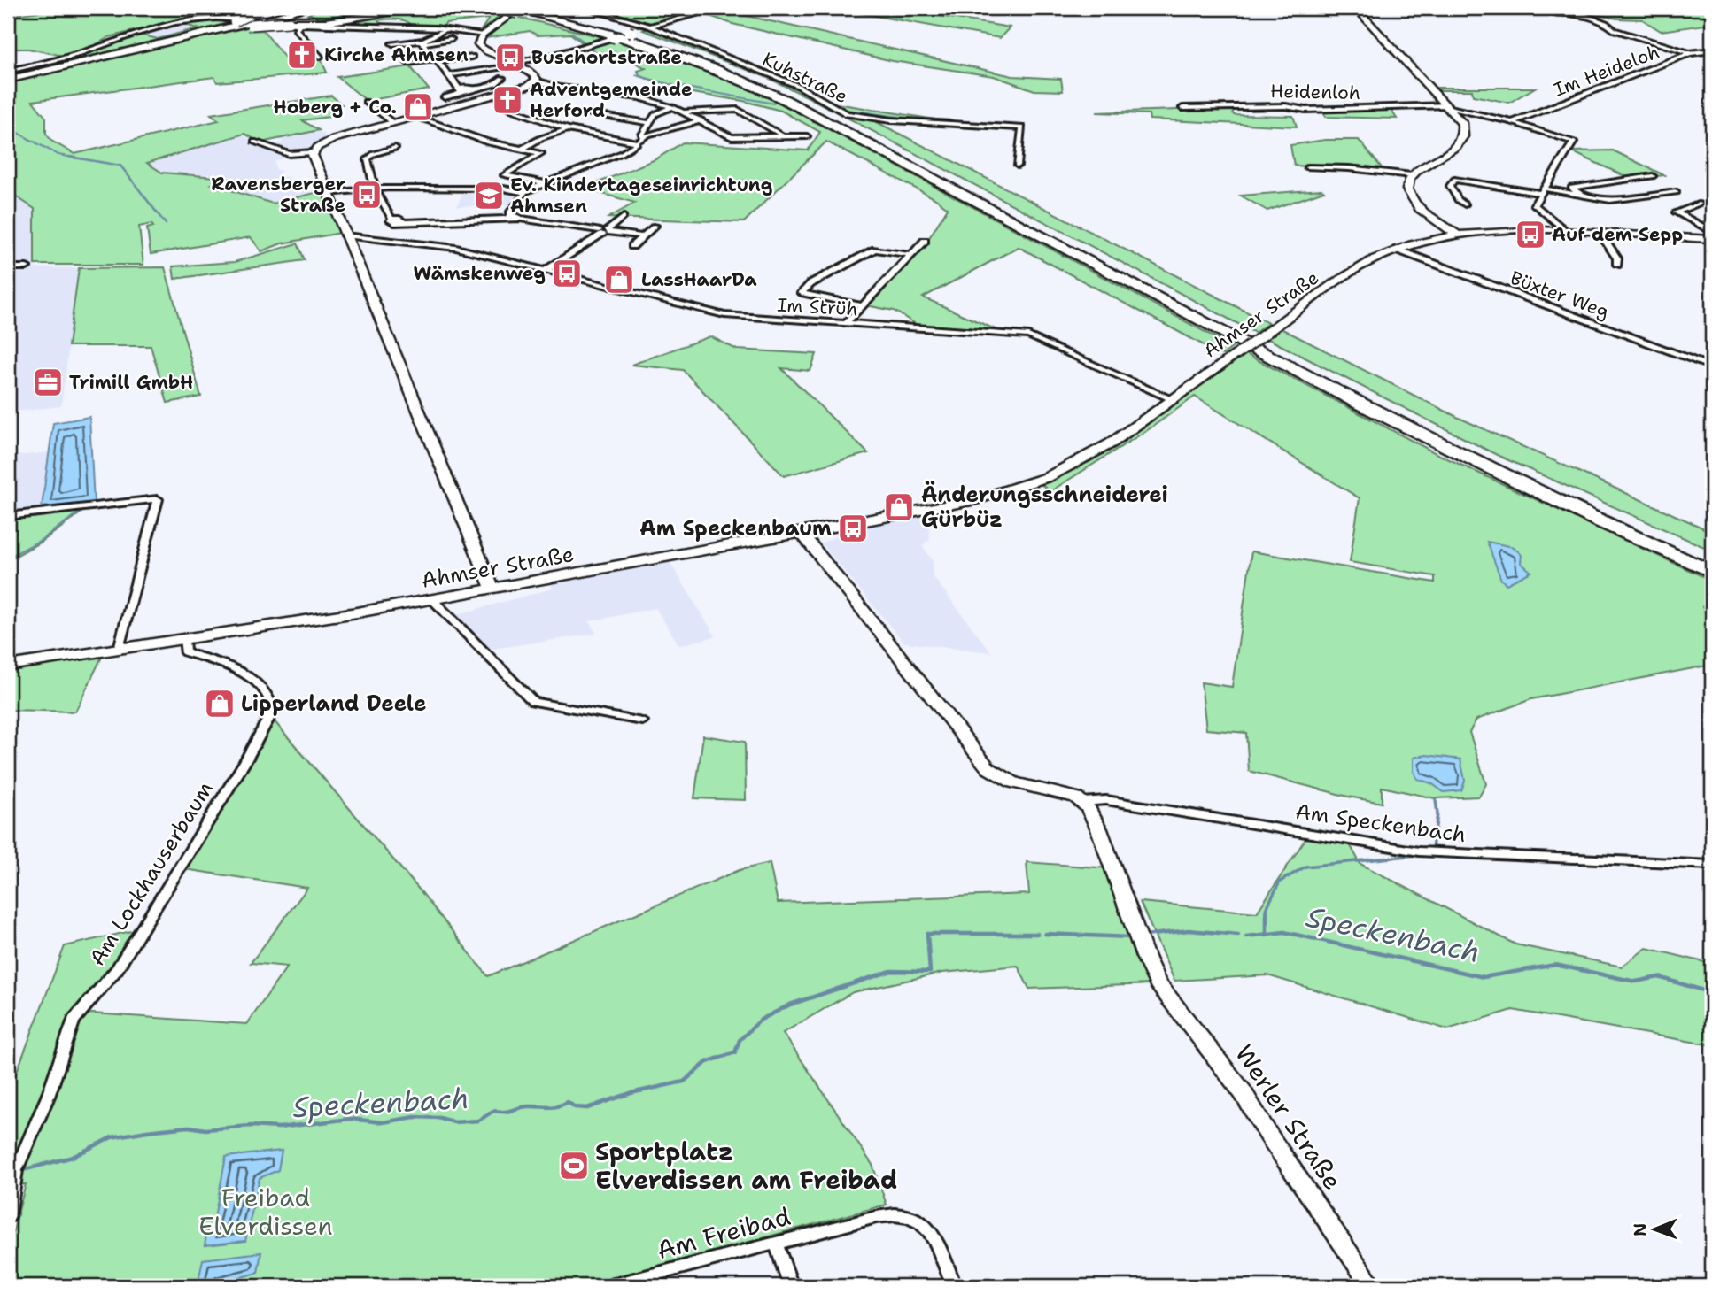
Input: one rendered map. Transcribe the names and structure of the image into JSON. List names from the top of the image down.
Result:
{
  "streets": {
    "main road": ["Ahmser Straße", "Werler Straße"],
    "street": [
      "Im Heideloh",
      "Kuhstraße",
      "Heidenloh",
      "Büxter Weg",
      "Im Strüh",
      "Am Speckenbach",
      "Am Lockhauserbaum",
      "Am Freibad"
    ]
  },
  "crossings": [
    ["Büxter Weg", "Ahmser Straße"],
    ["Im Strüh", "Ahmser Straße"],
    ["Ahmser Straße", "Am Lockhauserbaum"],
    ["Am Speckenbach", "Werler Straße"]
  ],
  "water": ["Speckenbach"],
  "parks": ["Freibad Elverdissen"],
  "places": {
    "church": ["Kirche Ahmsen", "Adventgemeinde Herford"],
    "bus stop": [
      "Buschortstraße",
      "Ravensberger Straße",
      "Auf dem Sepp",
      "Wämskenweg",
      "Am Speckenbaum"
    ],
    "shop": [
      "Hoberg + Co.",
      "LassHaarDa",
      "Änderungsschneiderei Gürbüz",
      "Lipperland Deele"
    ],
    "school or university": ["Ev. Kindertageseinrichtung Ahmsen"],
    "office": ["Trimill GmbH"],
    "sports": ["Sportplatz Elverdissen am Freibad"]
  },
  "north": "left"
}
